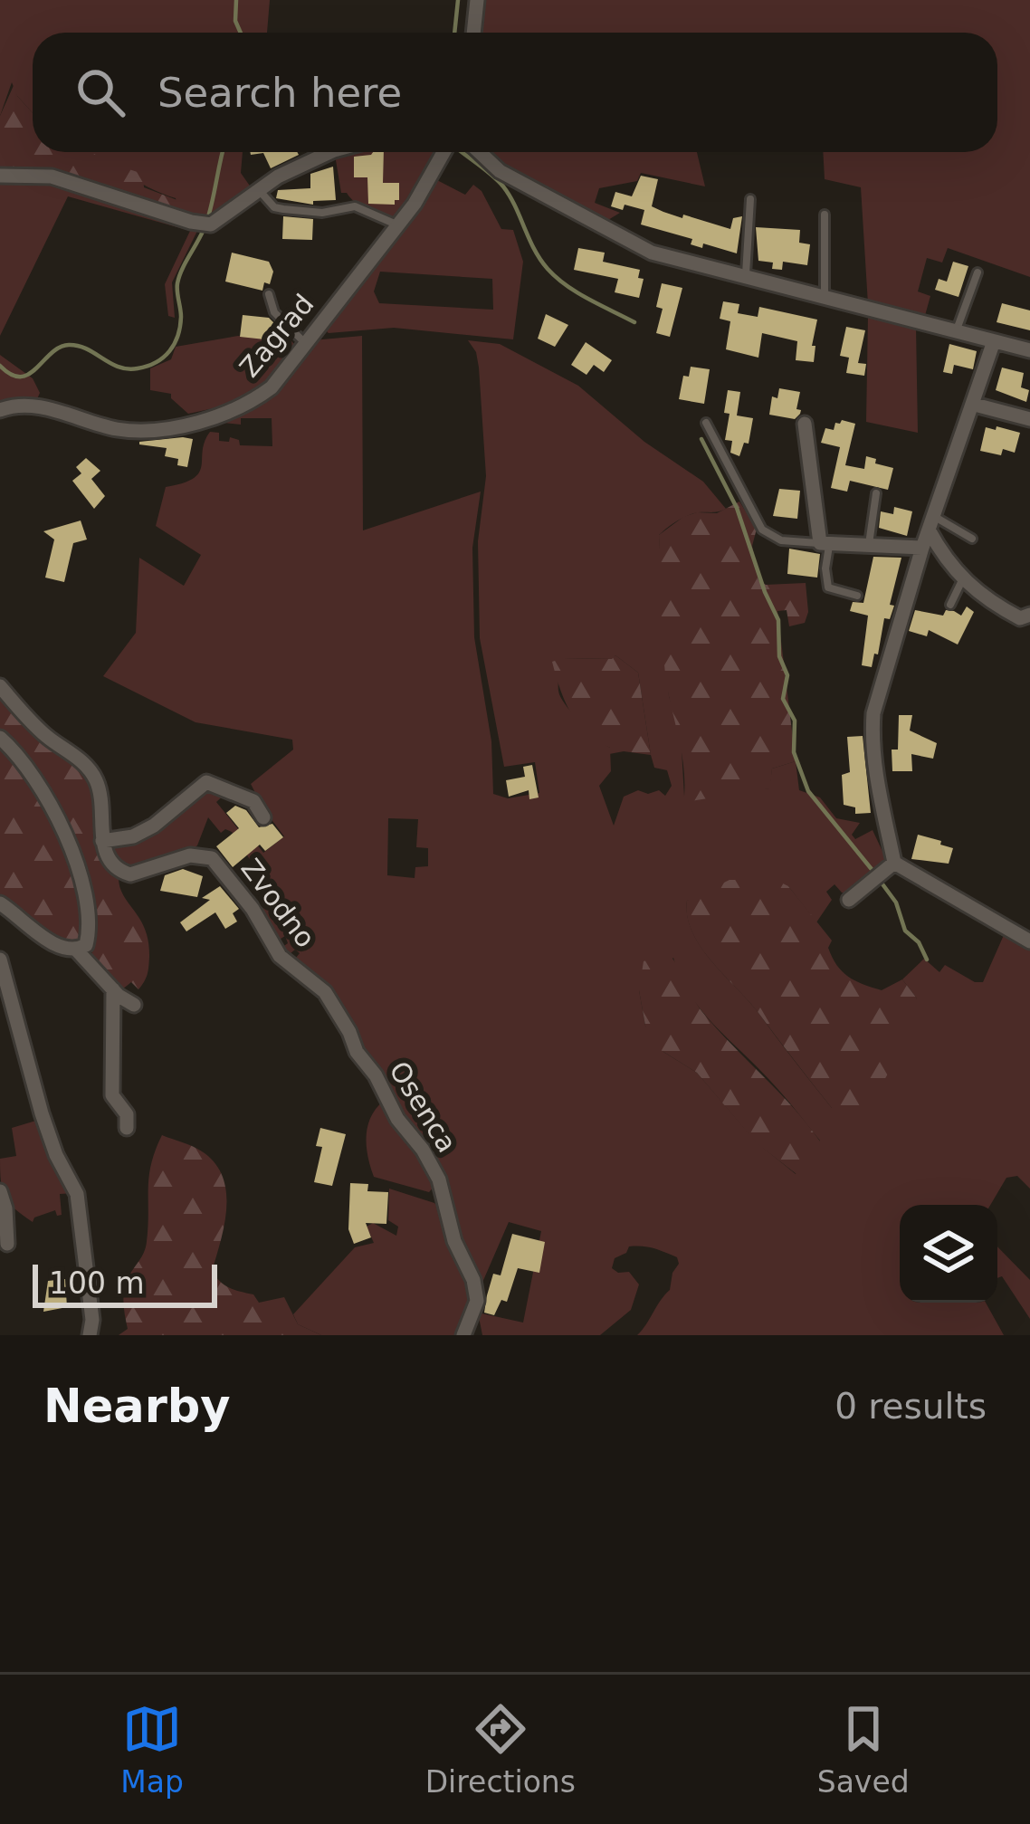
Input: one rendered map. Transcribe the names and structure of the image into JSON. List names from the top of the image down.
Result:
{
  "streets": {
    "street": ["Zagrad", "Zvodno", "Osenca"]
  },
  "crossings": [
    ["Zvodno", "Osenca"]
  ],
  "scale_bar": "100 m",
  "page": {
    "search": "Search here",
    "scale": "100 m",
    "heading": ["Nearby", "0 results"],
    "nav": ["Map", "Directions", "Saved"]
  }
}
